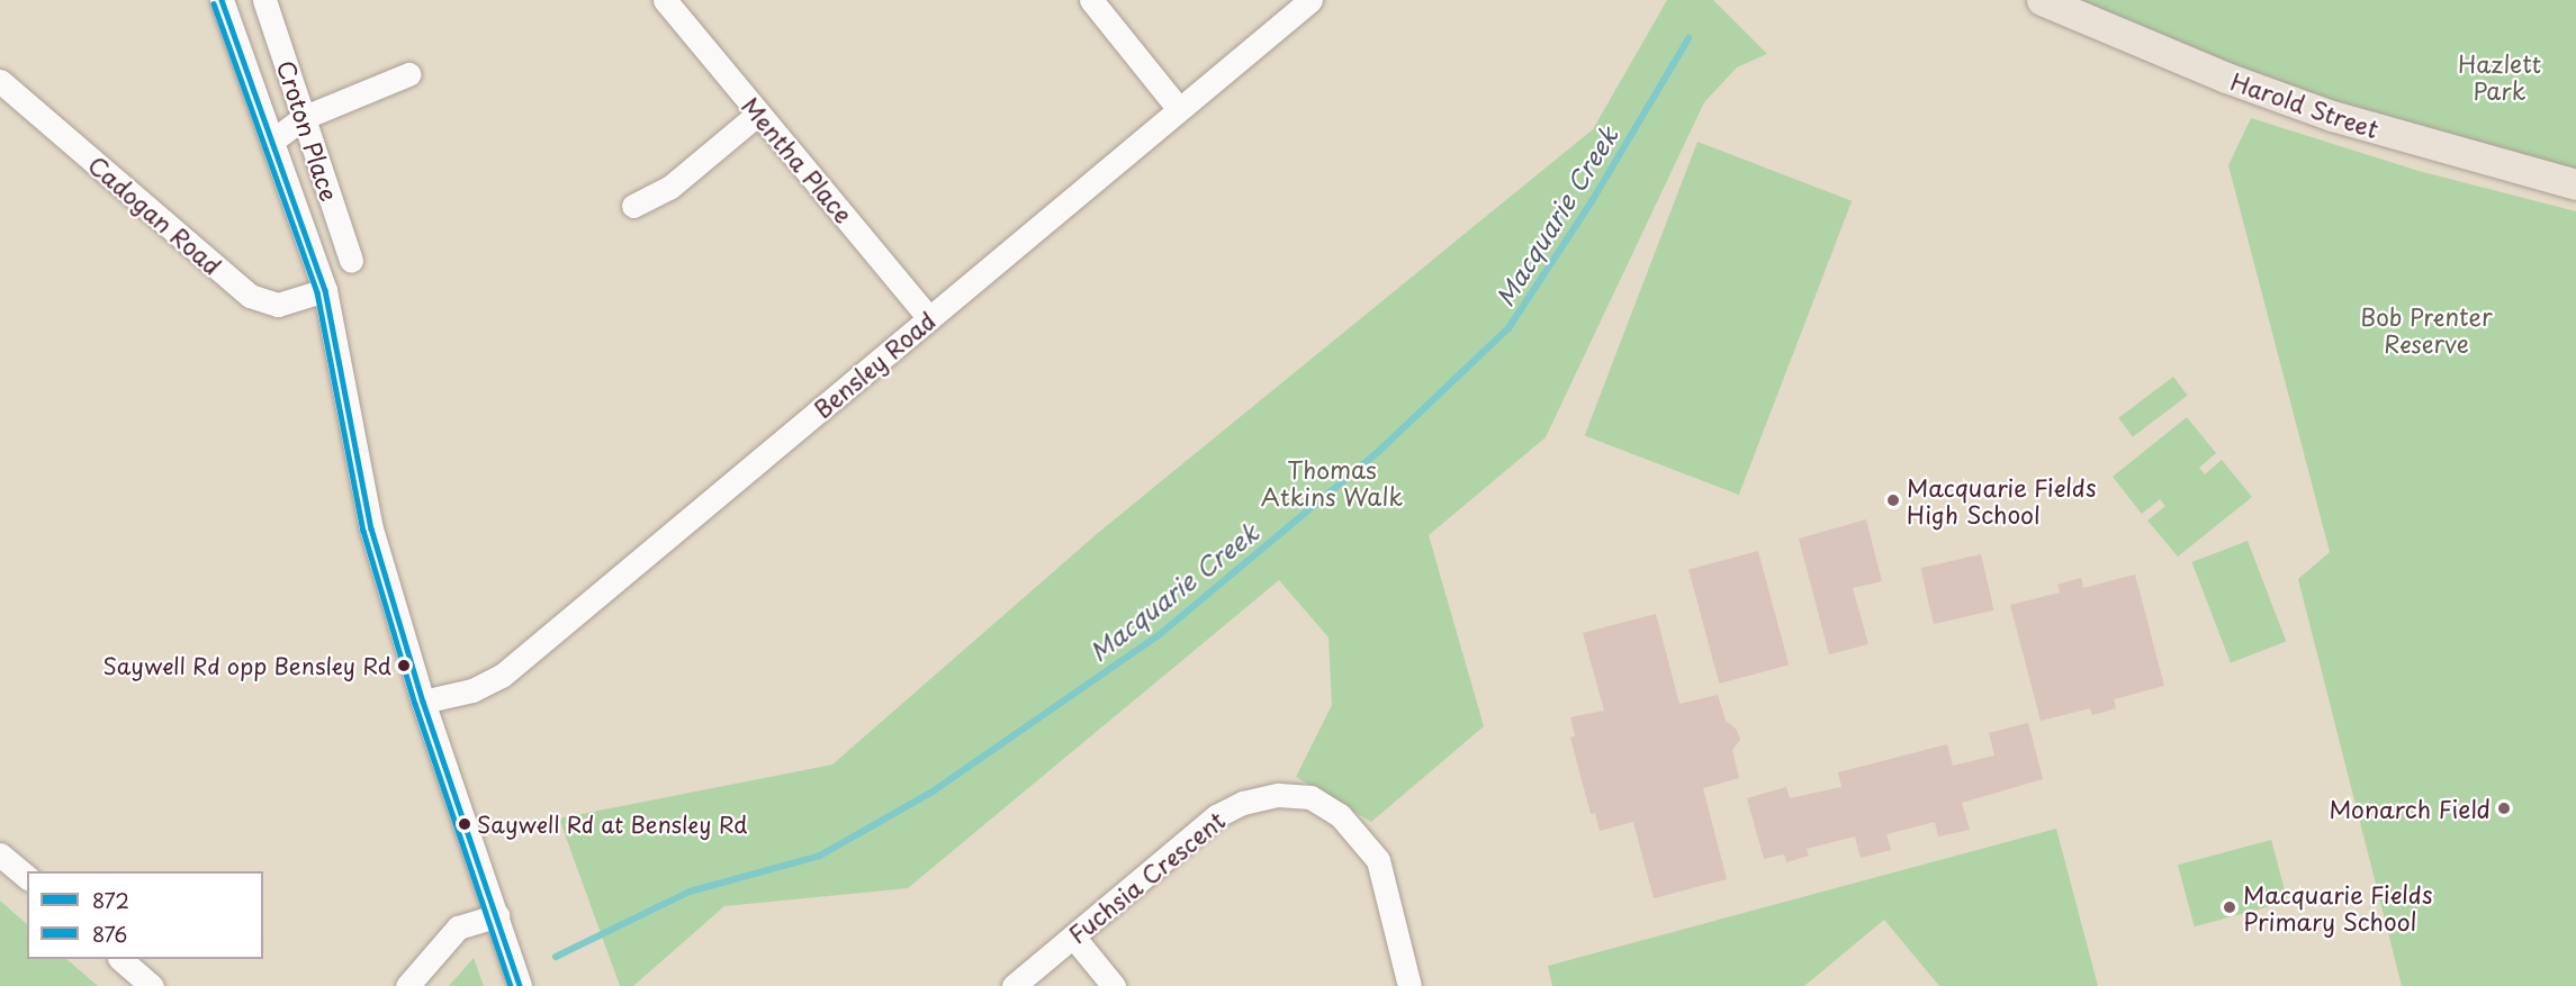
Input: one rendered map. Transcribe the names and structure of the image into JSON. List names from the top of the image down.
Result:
{
  "streets": {
    "main road": ["Harold Street"],
    "street": [
      "Croton Place",
      "Mentha Place",
      "Cadogan Road",
      "Bensley Road",
      "Fuchsia Crescent"
    ]
  },
  "crossings": [
    ["Mentha Place", "Bensley Road"]
  ],
  "water": ["Macquarie Creek"],
  "parks": ["Hazlett Park", "Bob Prenter Reserve", "Thomas Atkins Walk"],
  "places": [
    "Macquarie Fields High School",
    "Saywell Rd opp Bensley Rd",
    "Monarch Field",
    "Saywell Rd at Bensley Rd",
    "Macquarie Fields Primary School"
  ],
  "lines": ["transit line 872", "transit line 876"],
  "legend": ["872", "876"]
}
